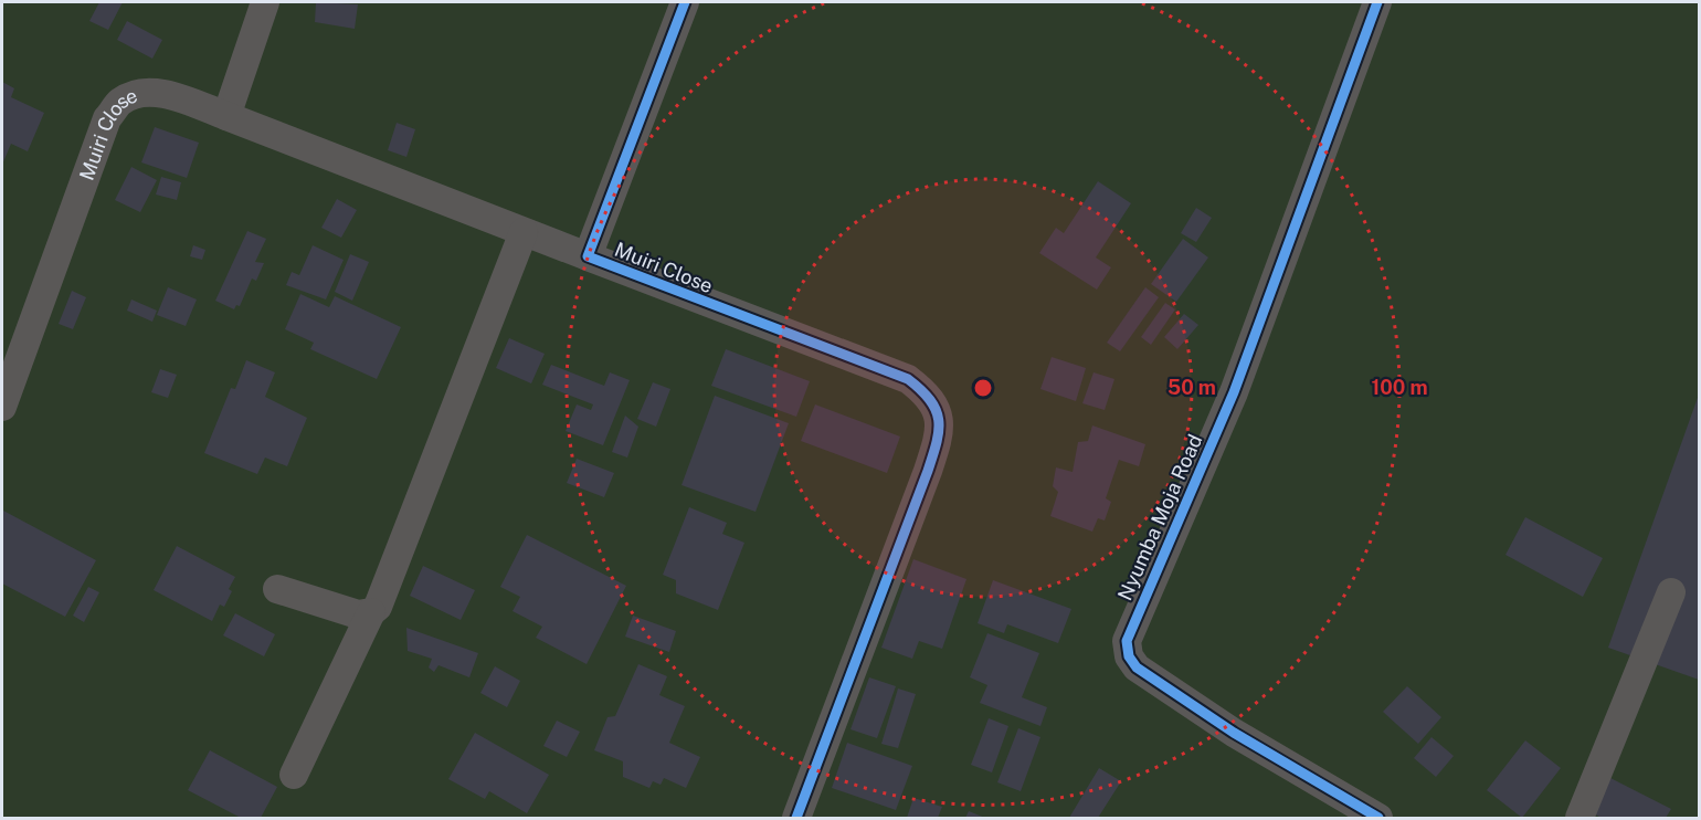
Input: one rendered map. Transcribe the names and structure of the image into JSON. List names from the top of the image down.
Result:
{
  "streets": {
    "street": ["Muiri Close", "Nyumba Moja Road"]
  },
  "rings": ["50 m", "100 m"]
}
